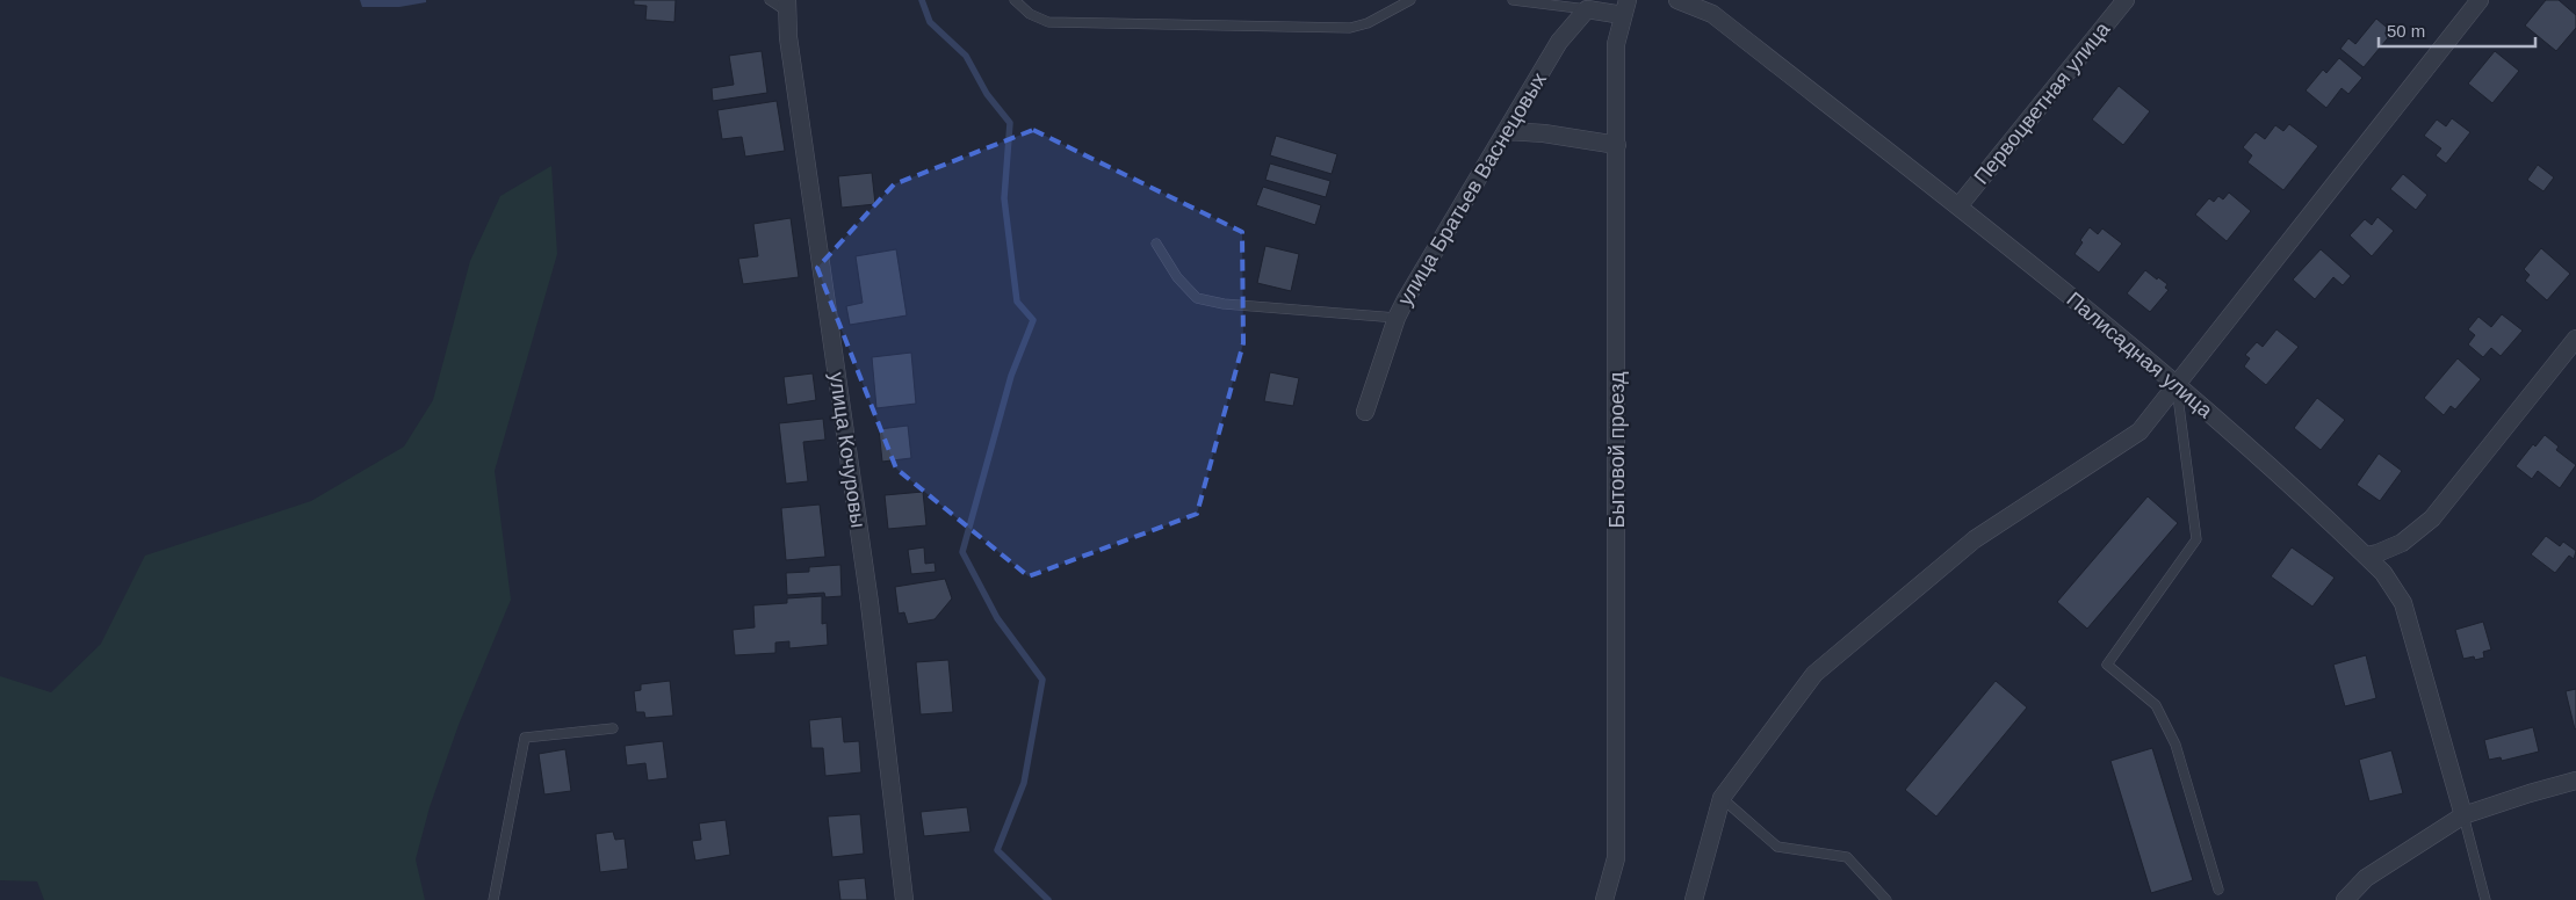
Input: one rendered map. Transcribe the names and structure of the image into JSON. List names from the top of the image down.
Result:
{
  "streets": {
    "street": [
      "Первоцветная улица",
      "улица Братьев Васнецовых",
      "Палисадная улица",
      "улица Кочуровы",
      "Бытовой проезд"
    ]
  },
  "crossings": [
    ["Первоцветная улица", "Палисадная улица"]
  ],
  "scale_bar": "50 m"
}
